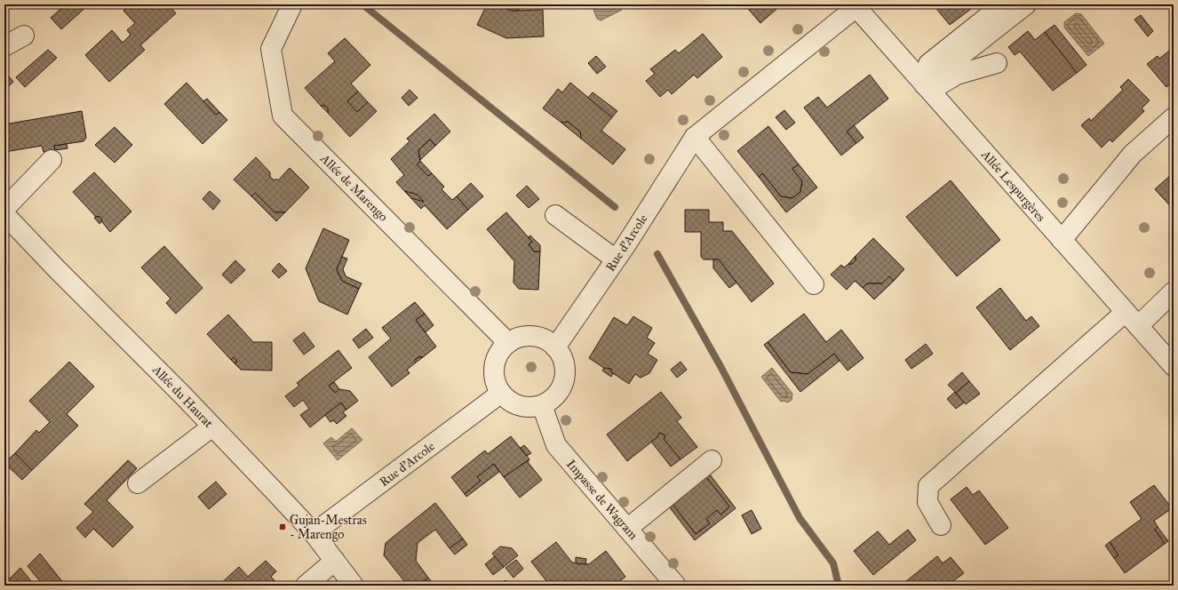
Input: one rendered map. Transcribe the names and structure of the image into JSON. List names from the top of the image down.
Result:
{
  "streets": {
    "street": [
      "Allée Lespurgères",
      "Allée de Marengo",
      "Rue d'Arcole",
      "Allée du Haurat",
      "Impasse de Wagram"
    ]
  },
  "crossings": [
    ["Allée Lespurgères", "Rue d'Arcole"],
    ["Allée de Marengo", "Rue d'Arcole"],
    ["Allée de Marengo", "Impasse de Wagram"],
    ["Rue d'Arcole", "Allée du Haurat"],
    ["Rue d'Arcole", "Impasse de Wagram"]
  ],
  "places": {
    "transit": ["Gujan-Mestras - Marengo"]
  }
}
